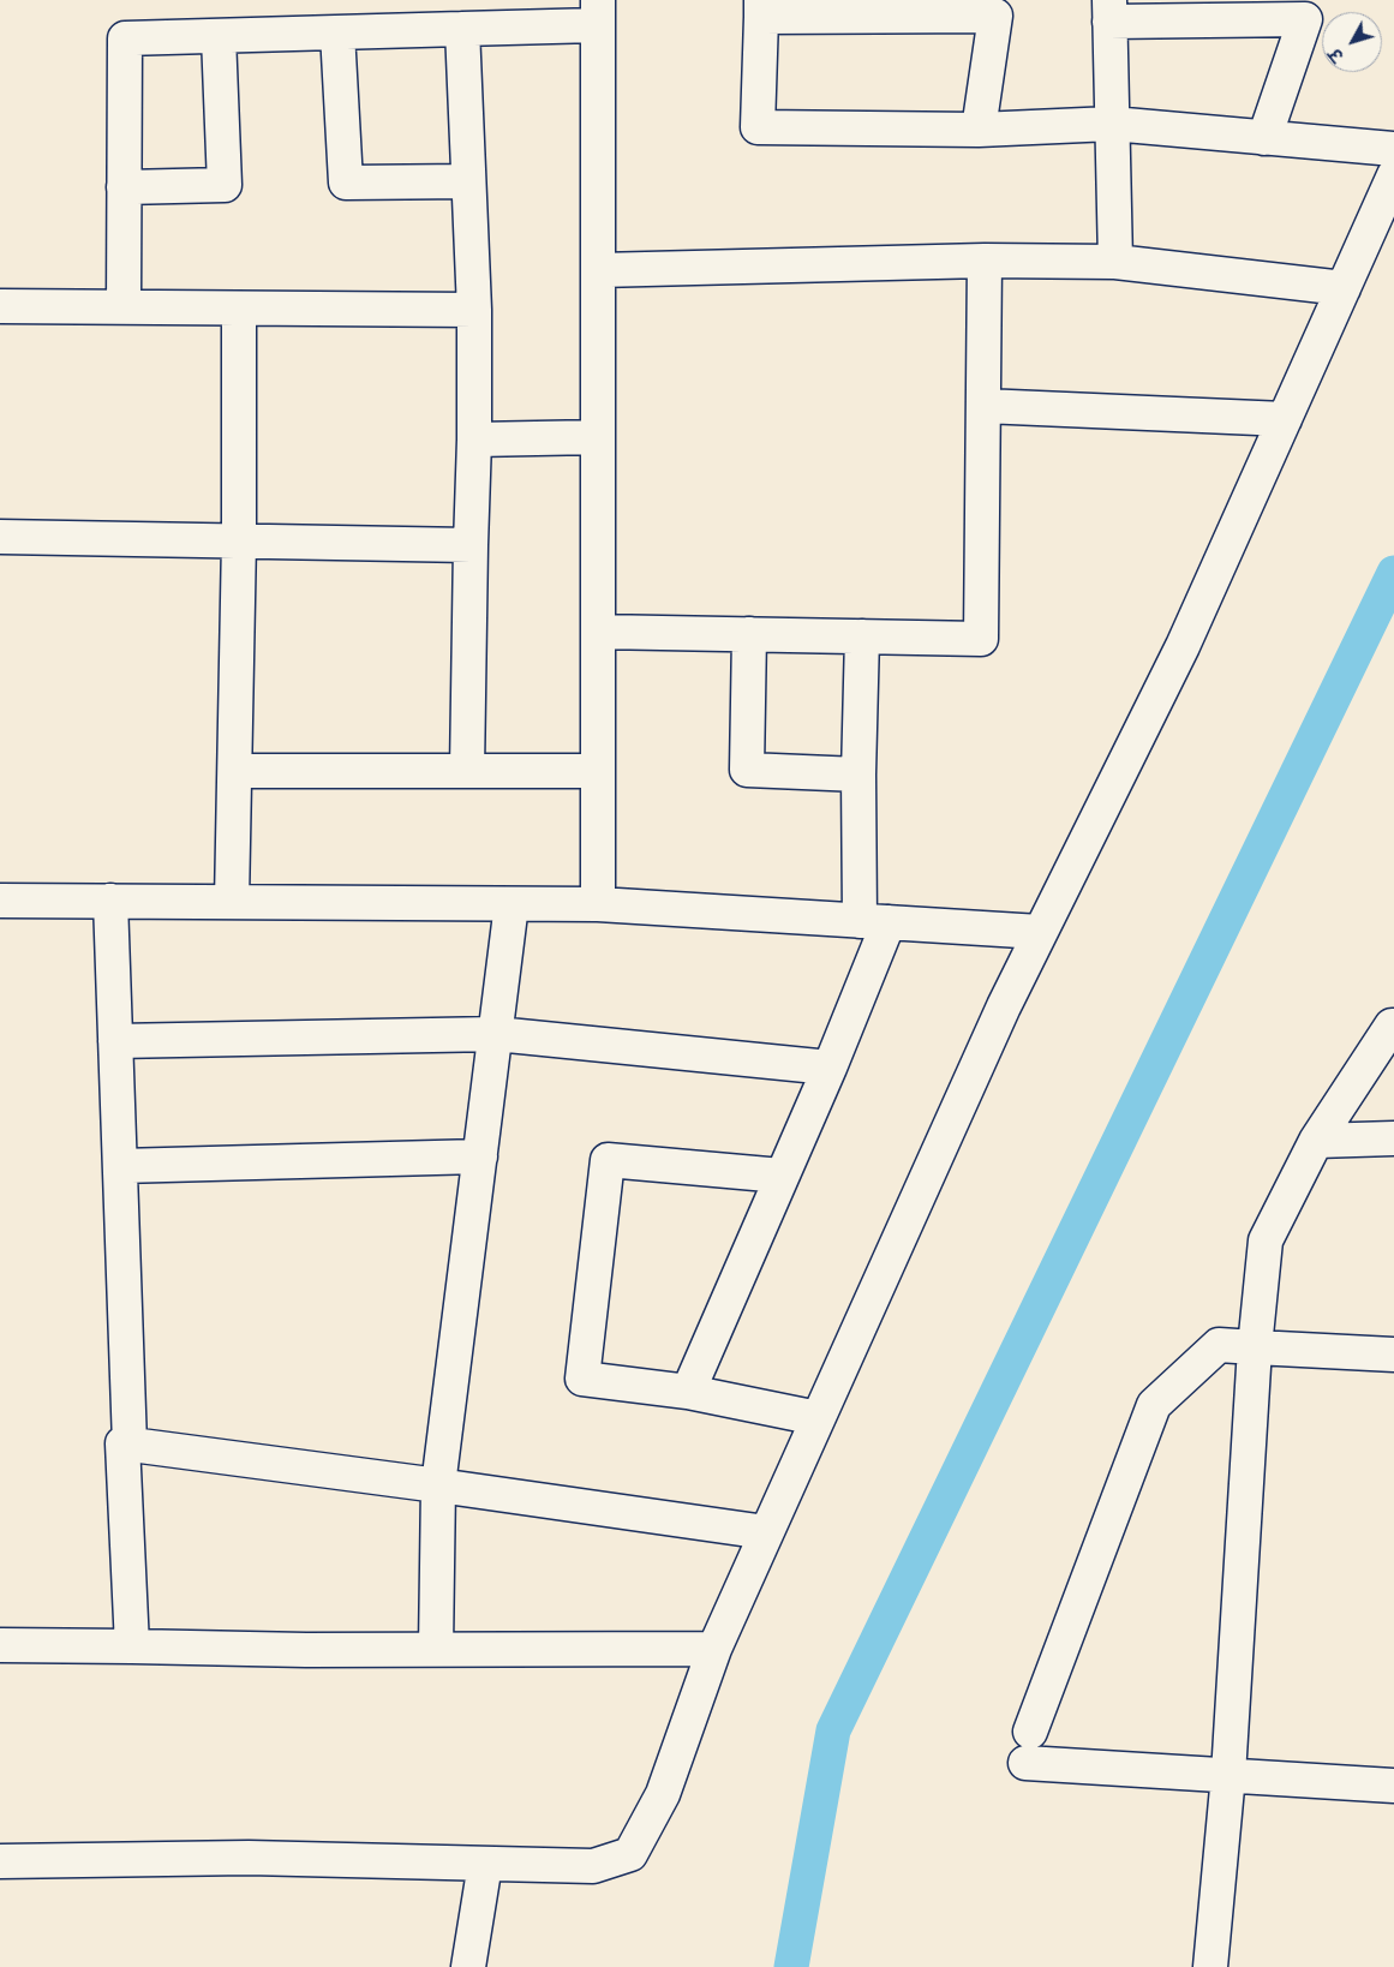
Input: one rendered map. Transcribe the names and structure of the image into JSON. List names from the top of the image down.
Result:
{
  "north": "bottom left"
}
